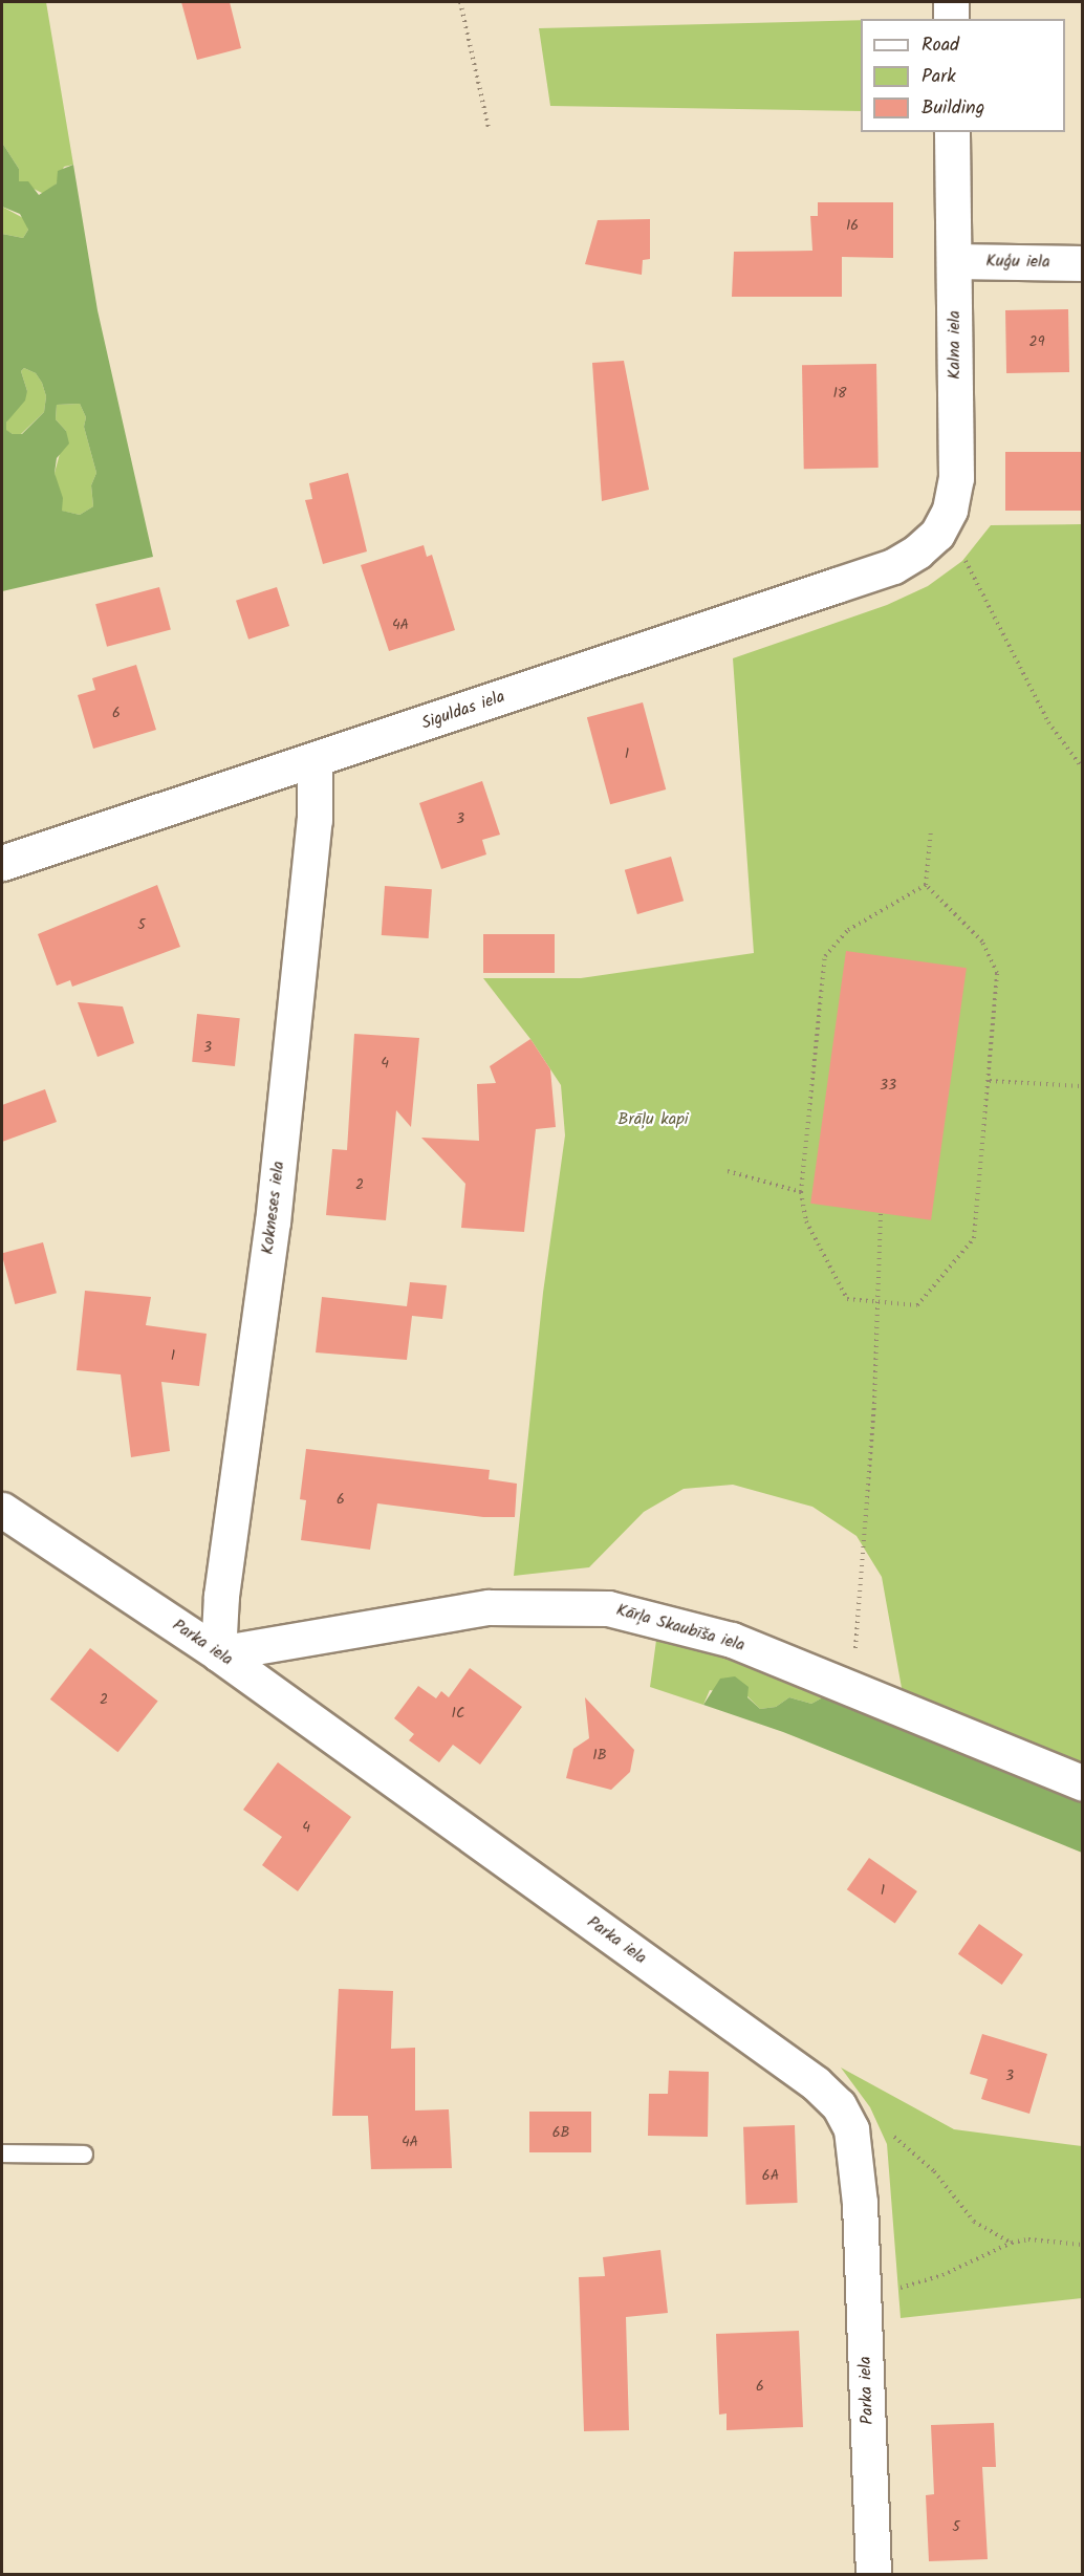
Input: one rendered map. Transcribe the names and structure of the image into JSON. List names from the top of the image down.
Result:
{
  "streets": {
    "street": [
      "Kuģu iela",
      "Kalna iela",
      "Siguldas iela",
      "Kokneses iela",
      "Kārļa Skaubīša iela",
      "Parka iela"
    ]
  },
  "crossings": [
    ["Kuģu iela", "Kalna iela"],
    ["Kalna iela", "Siguldas iela"],
    ["Siguldas iela", "Kokneses iela"],
    ["Kokneses iela", "Kārļa Skaubīša iela"],
    ["Kokneses iela", "Parka iela"],
    ["Kārļa Skaubīša iela", "Parka iela"]
  ],
  "parks": ["Brāļu kapi"],
  "house_numbers": [
    "16",
    "29",
    "18",
    "4A",
    "6",
    "1",
    "3",
    "5",
    "3",
    "4",
    "33",
    "2",
    "1",
    "6",
    "2",
    "1C",
    "1B",
    "4",
    "1",
    "3",
    "6B",
    "4A",
    "6A",
    "6",
    "5"
  ],
  "legend": ["Road", "Park", "Building"]
}
